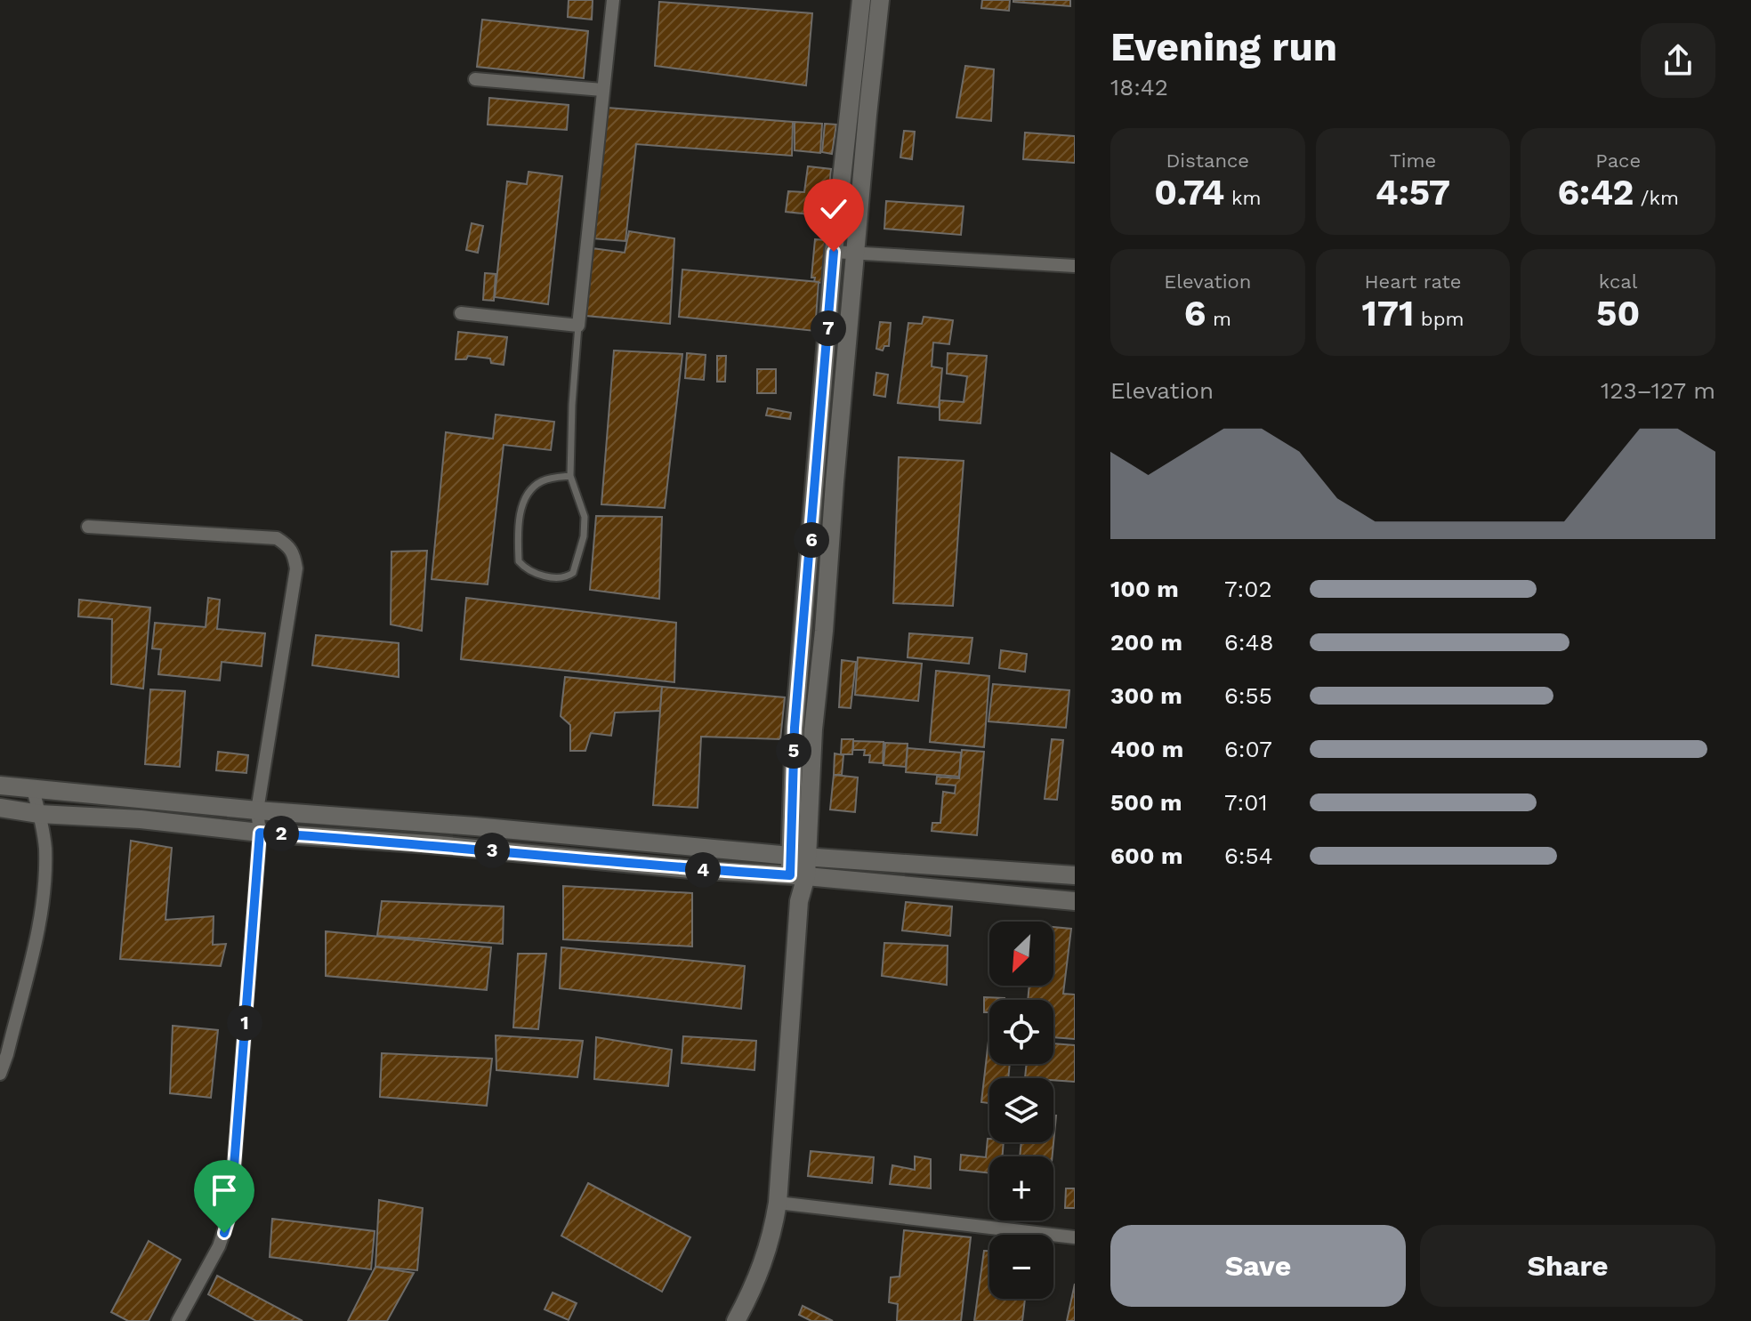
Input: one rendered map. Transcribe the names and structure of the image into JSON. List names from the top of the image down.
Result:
{
  "north": "bottom left",
  "page": {
    "heading": ["Evening run", "18:42"],
    "stats": [
      ["Distance", "0.74 km"],
      ["Time", "4:57"],
      ["Pace", "6:42 /km"],
      ["Elevation", "6 m"],
      ["Heart rate", "171 bpm"],
      ["kcal", "50"]
    ],
    "pins": [
      "7",
      "6",
      "5",
      "2",
      "3",
      "4",
      "1"
    ],
    "chart": ["Elevation", "123–127 m"],
    "list": [
      {
        "name": "100 m",
        "note": "7:02"
      },
      {
        "name": "200 m",
        "note": "6:48"
      },
      {
        "name": "300 m",
        "note": "6:55"
      },
      {
        "name": "400 m",
        "note": "6:07"
      },
      {
        "name": "500 m",
        "note": "7:01"
      },
      {
        "name": "600 m",
        "note": "6:54"
      }
    ],
    "map_buttons": ["+", "−"],
    "buttons": ["Save", "Share"]
  }
}
